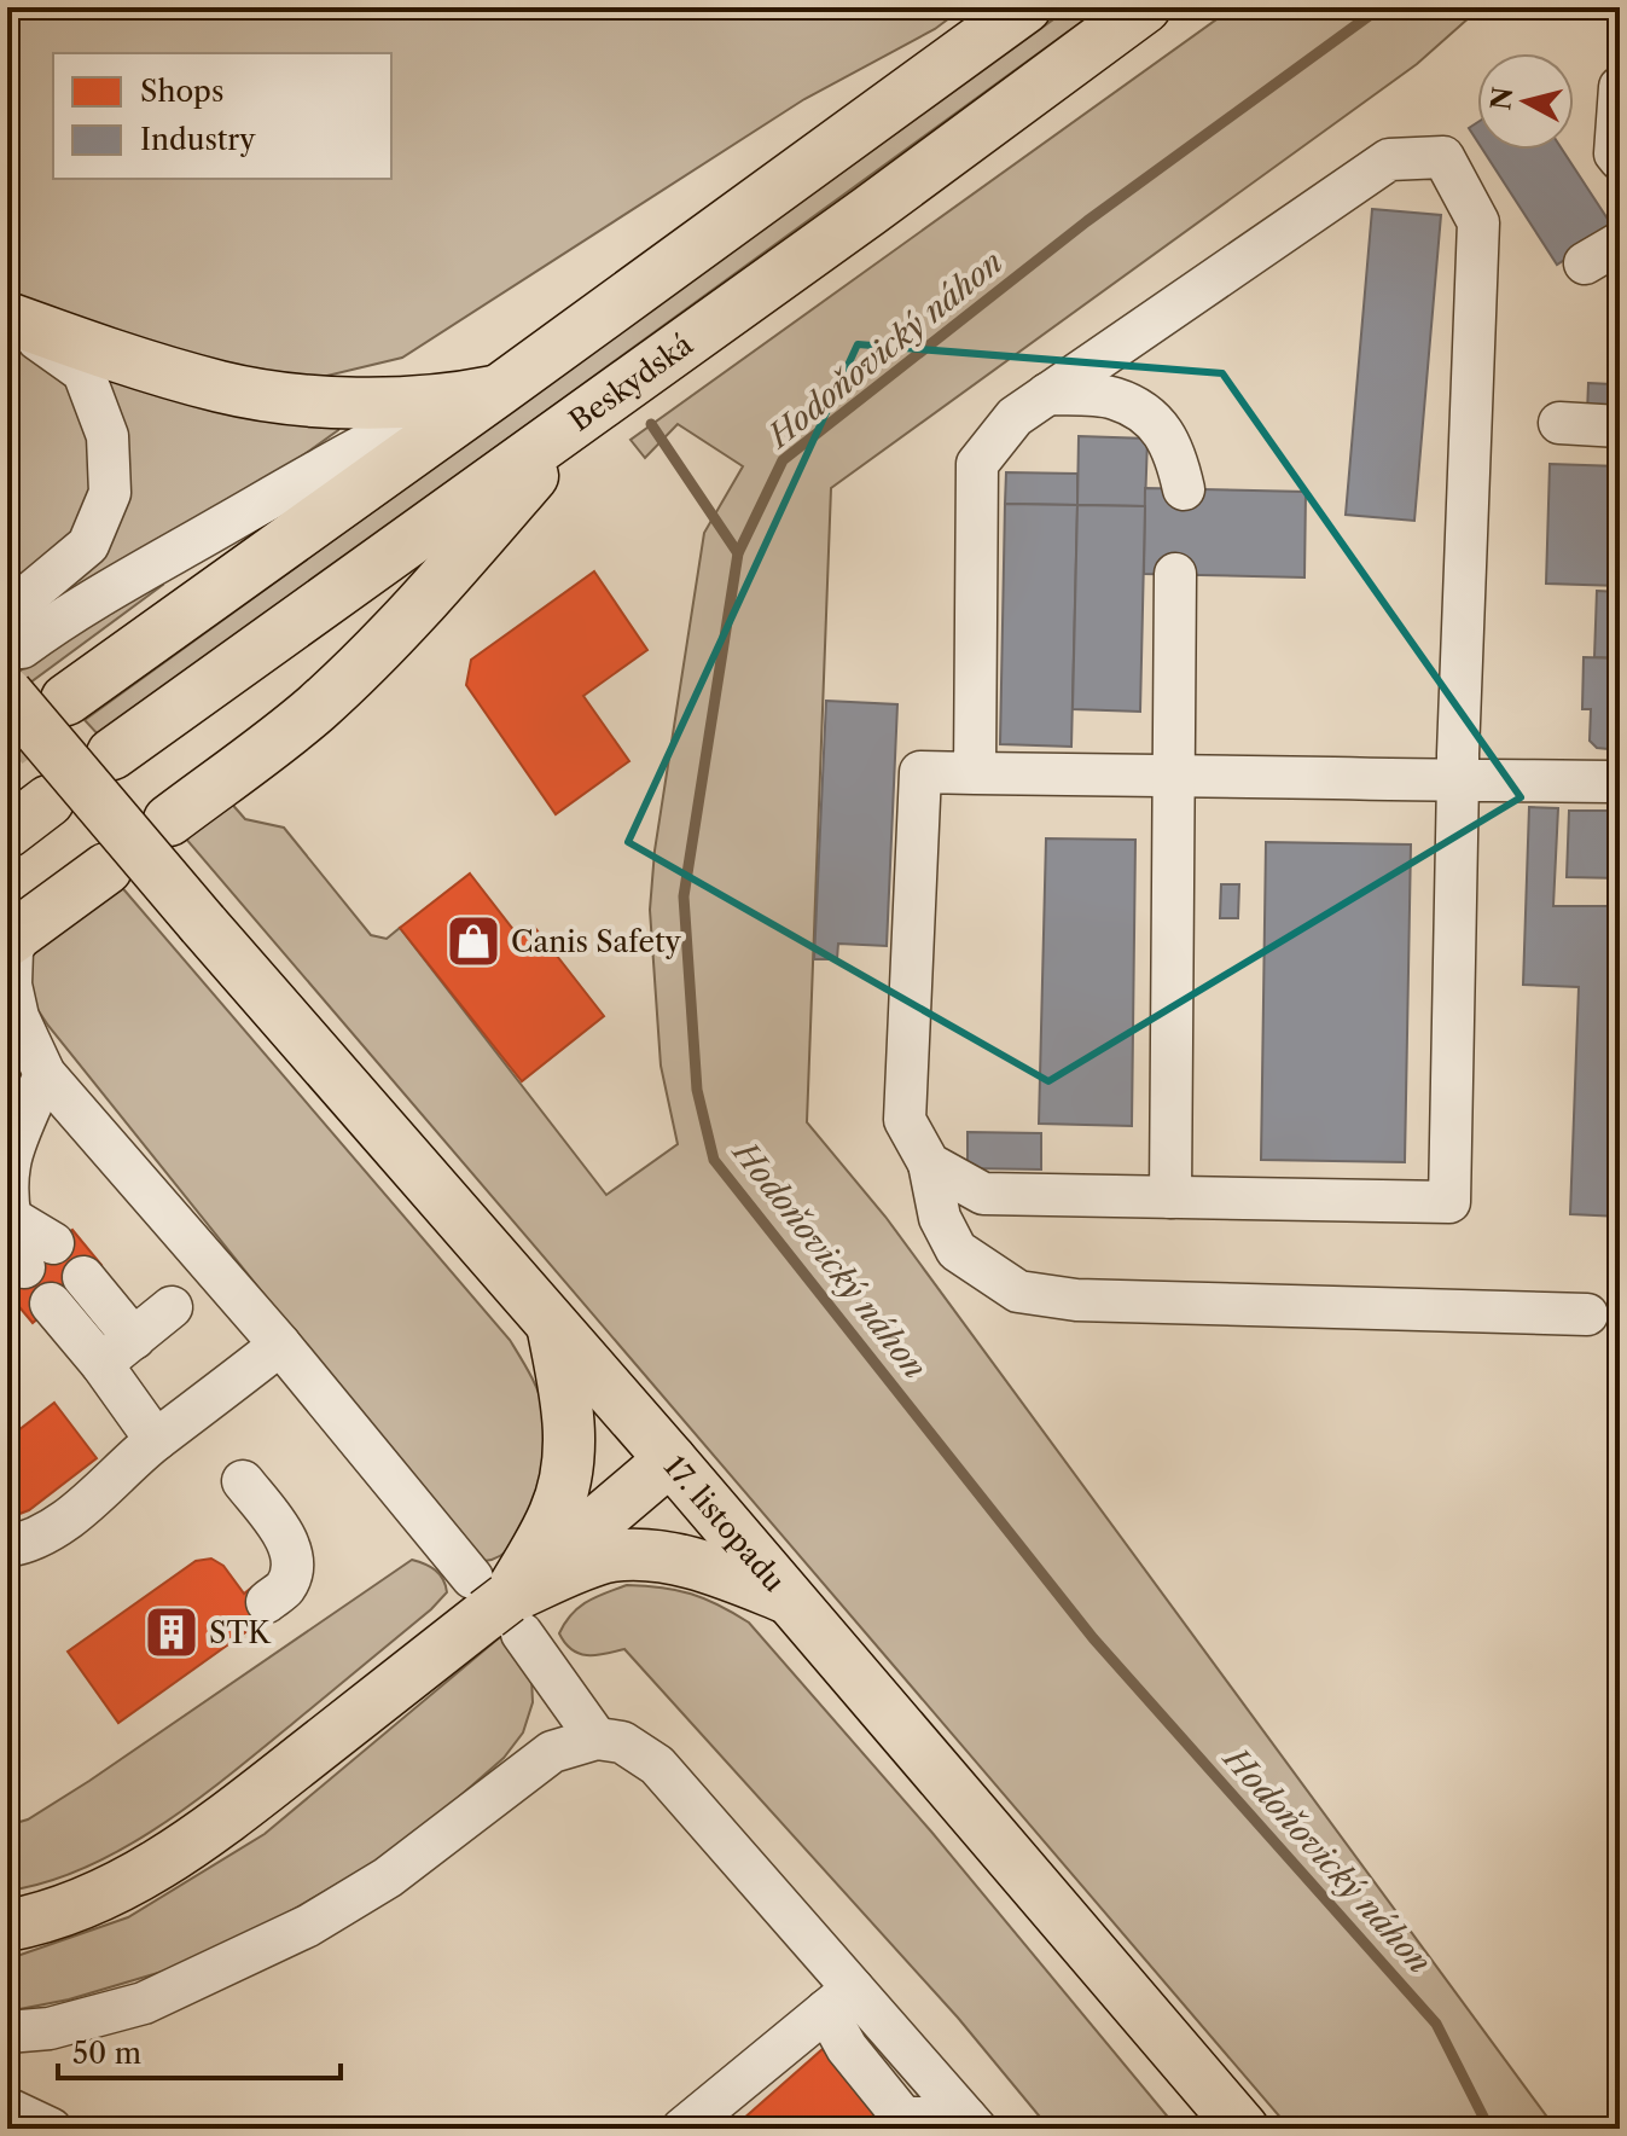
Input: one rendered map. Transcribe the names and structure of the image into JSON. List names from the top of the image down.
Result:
{
  "streets": {
    "main road": ["Beskydská", "17. listopadu"]
  },
  "water": ["Hodoňovický náhon"],
  "places": {
    "shop": ["Canis Safety"],
    "building": ["STK"]
  },
  "legend": ["Shops", "Industry"],
  "scale_bar": "50 m",
  "north": "left"
}
